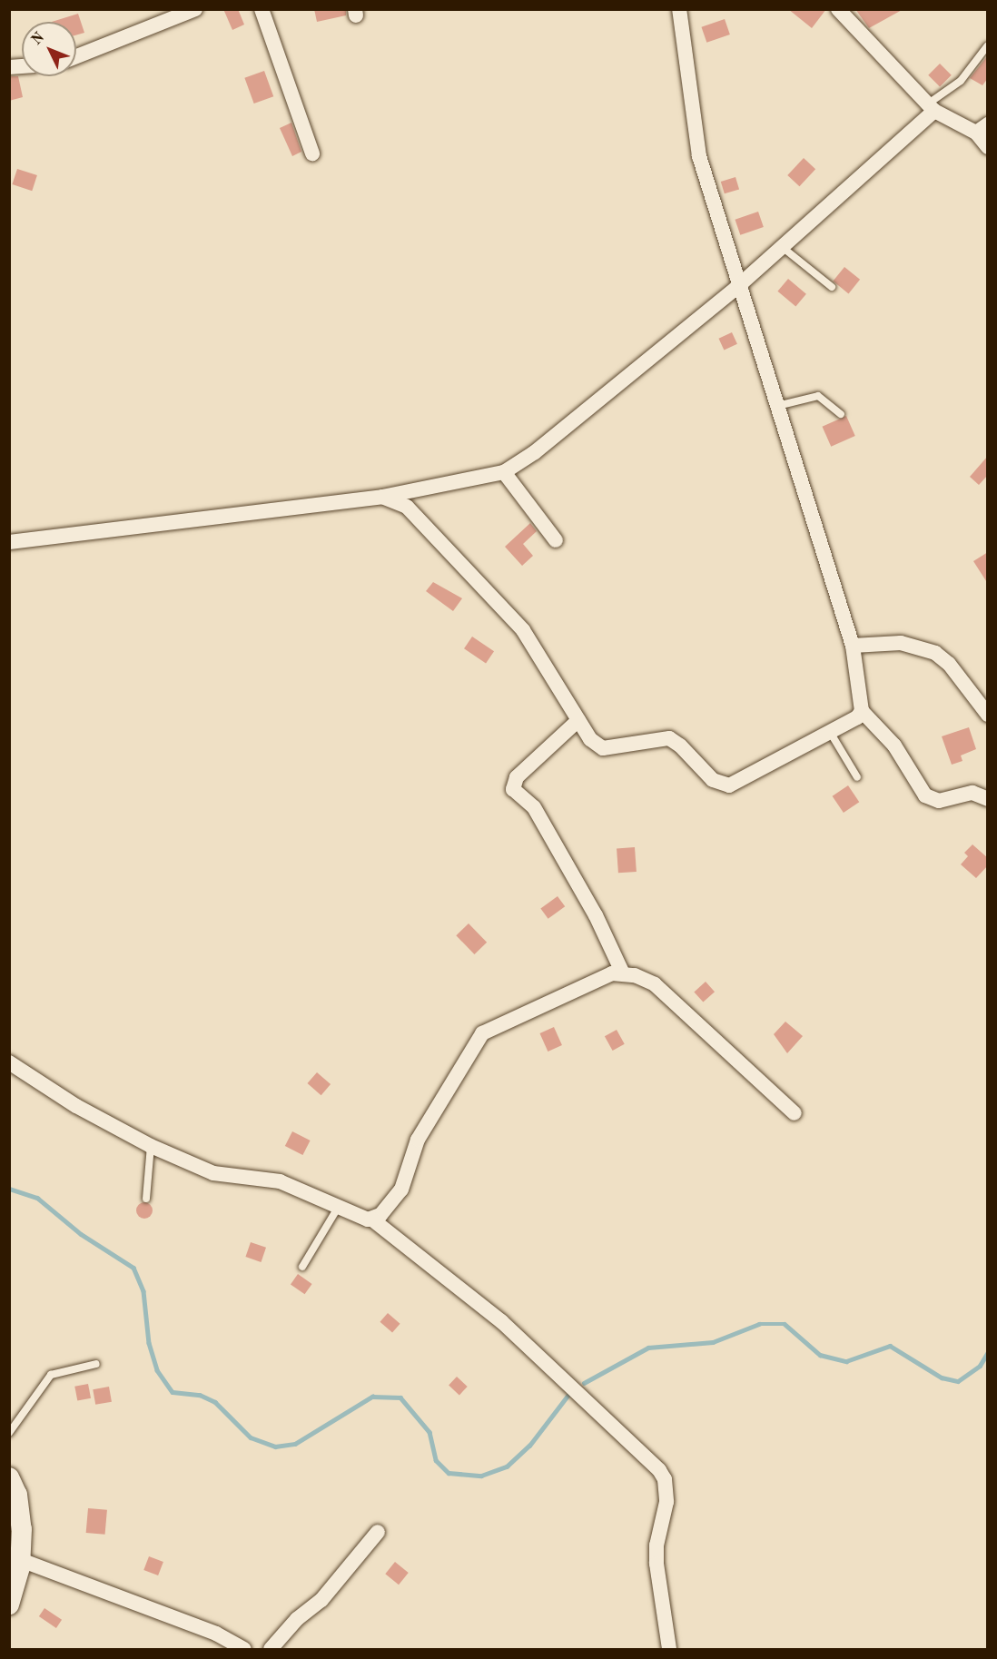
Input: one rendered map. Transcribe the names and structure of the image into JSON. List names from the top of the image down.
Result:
{
  "north": "top left"
}
